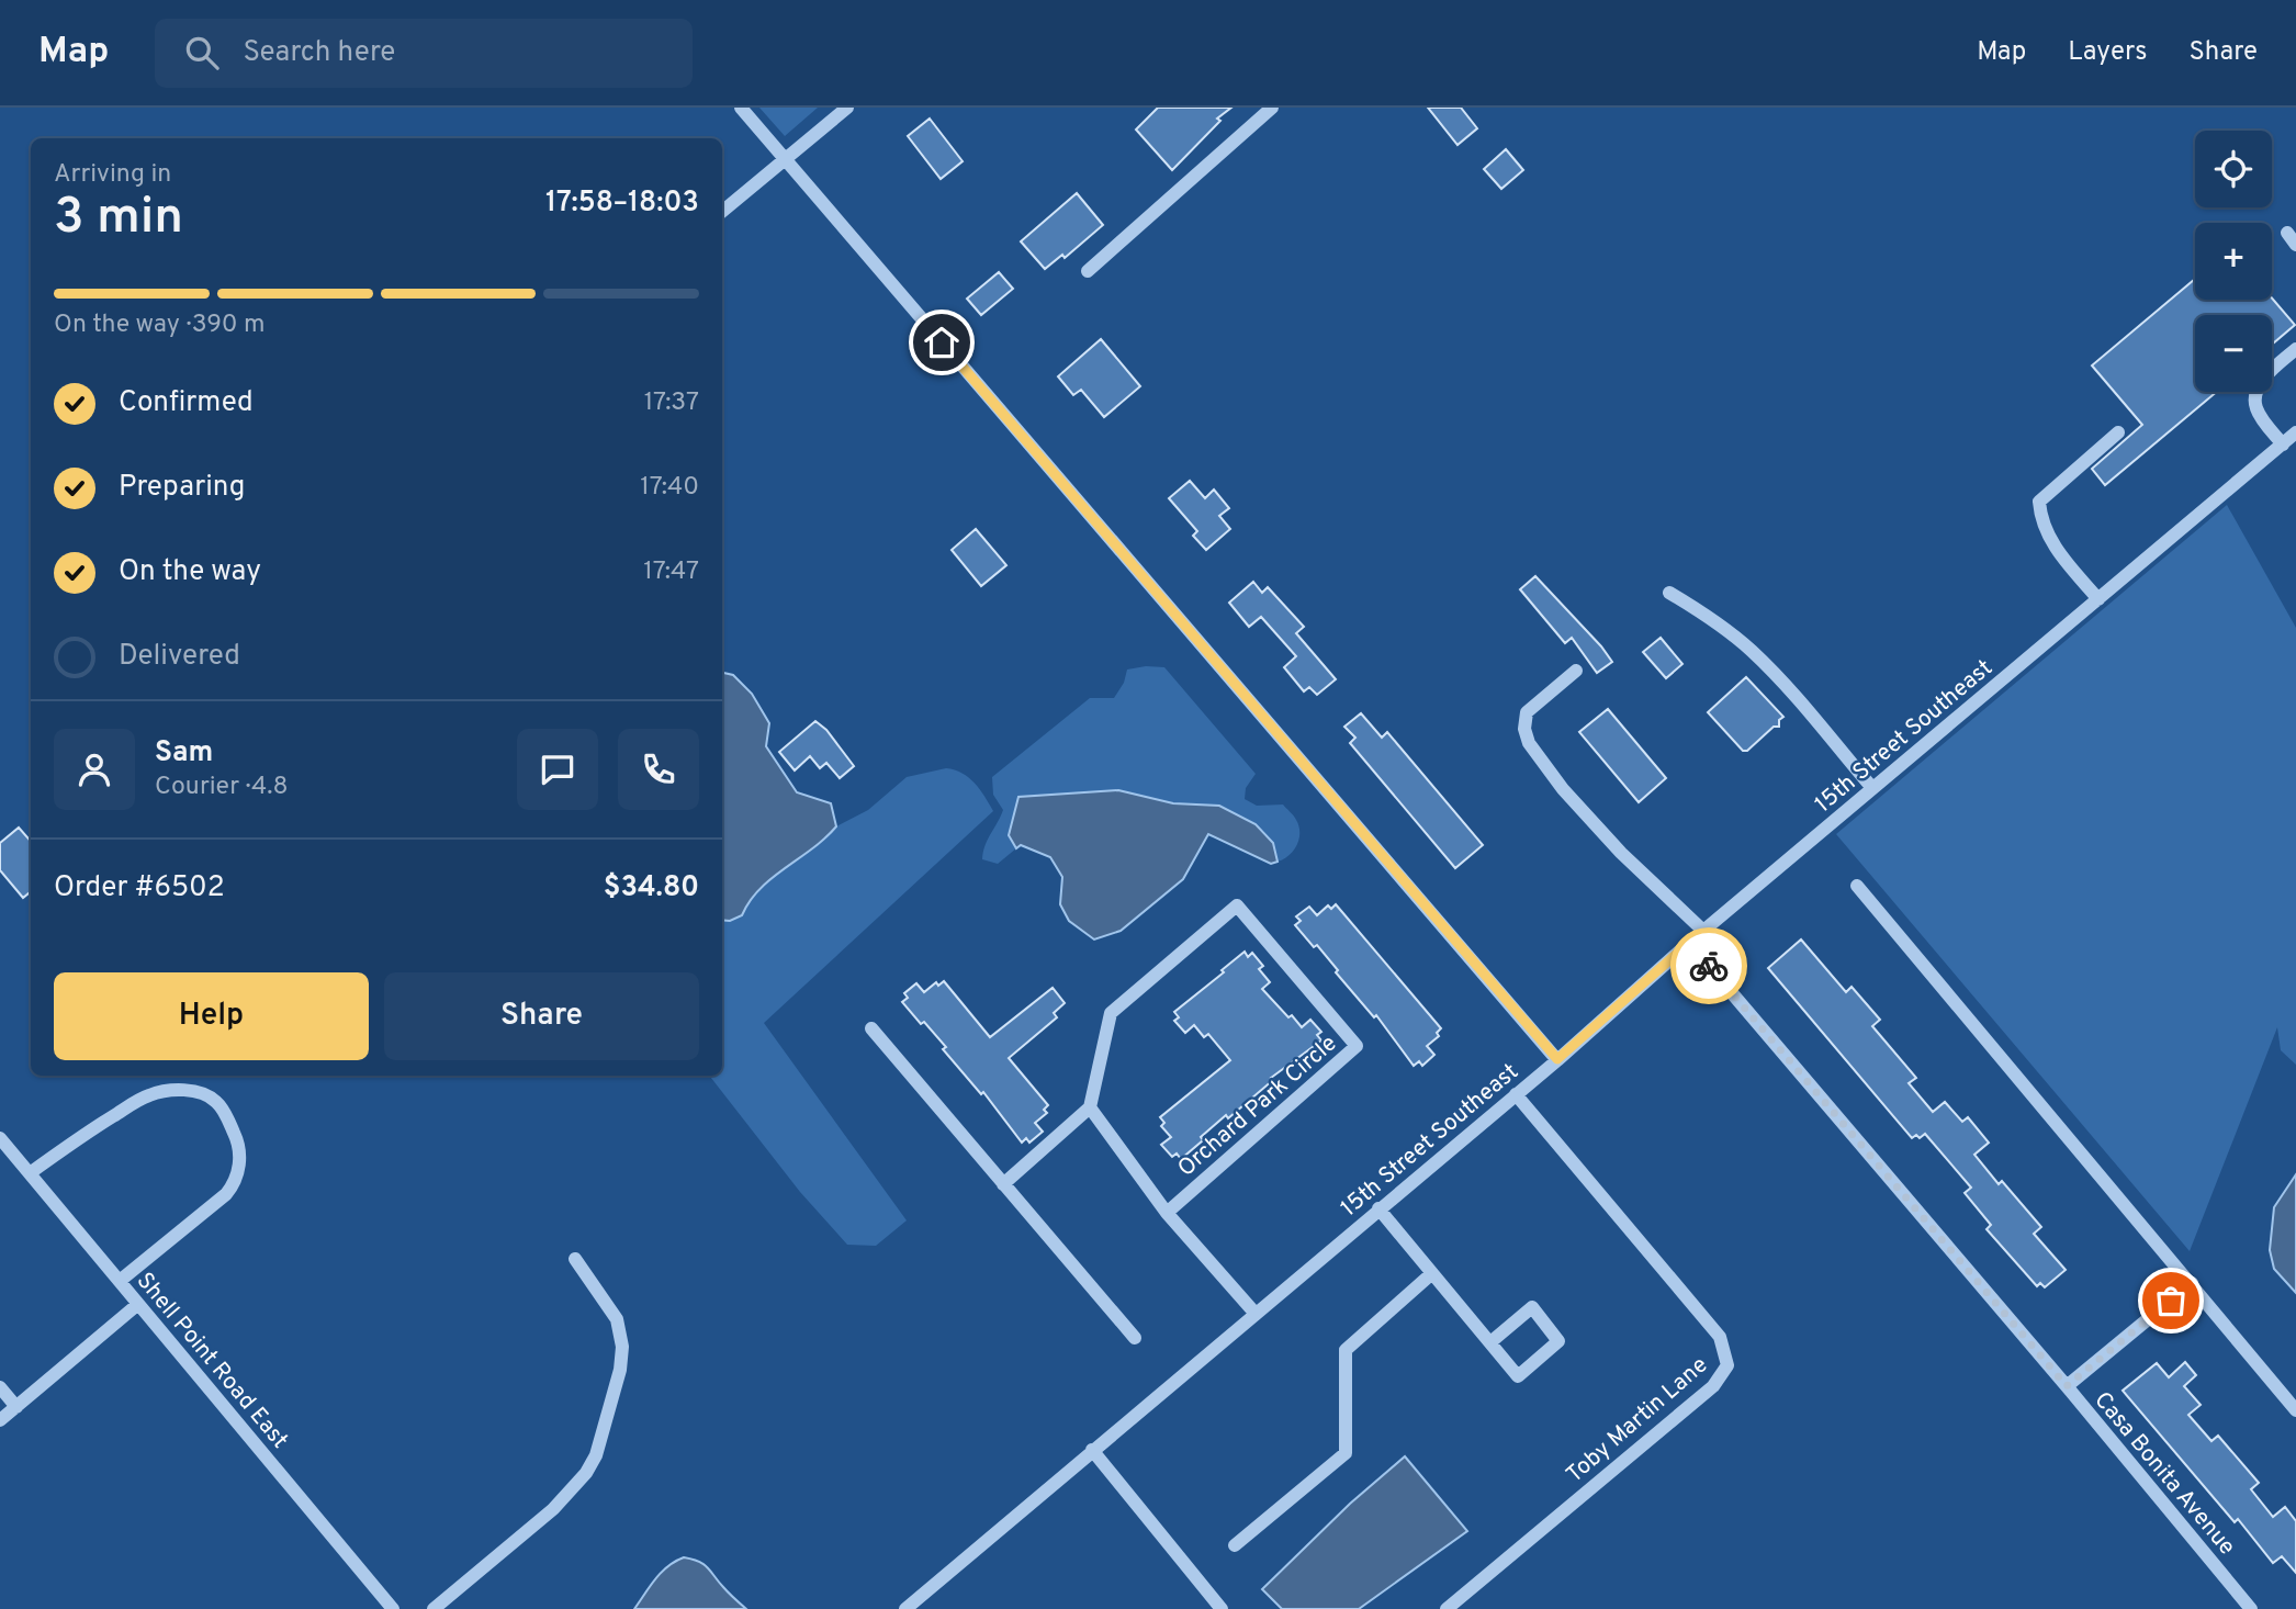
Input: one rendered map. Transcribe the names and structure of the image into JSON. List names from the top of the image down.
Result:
{
  "streets": {
    "street": [
      "15th Street Southeast",
      "Orchard Park Circle",
      "Shell Point Road East",
      "Toby Martin Lane",
      "Casa Bonita Avenue"
    ]
  },
  "crossings": [
    ["15th Street Southeast", "Toby Martin Lane"],
    ["15th Street Southeast", "Casa Bonita Avenue"]
  ],
  "page": {
    "header": "Map",
    "search": "Search here",
    "nav": ["Map", "Layers", "Share"],
    "map_buttons": ["+", "−"],
    "heading": ["3 min", "Arriving in", "17:58–18:03"],
    "panel": [
      "Sam",
      "Courier · 4.8",
      "Order #6502",
      "$34.80"
    ],
    "bar": "On the way · 390 m",
    "list": [
      ["Confirmed", "17:37"],
      ["Preparing", "17:40"],
      ["On the way", "17:47"],
      "Delivered"
    ],
    "buttons": ["Help", "Share"]
  }
}
